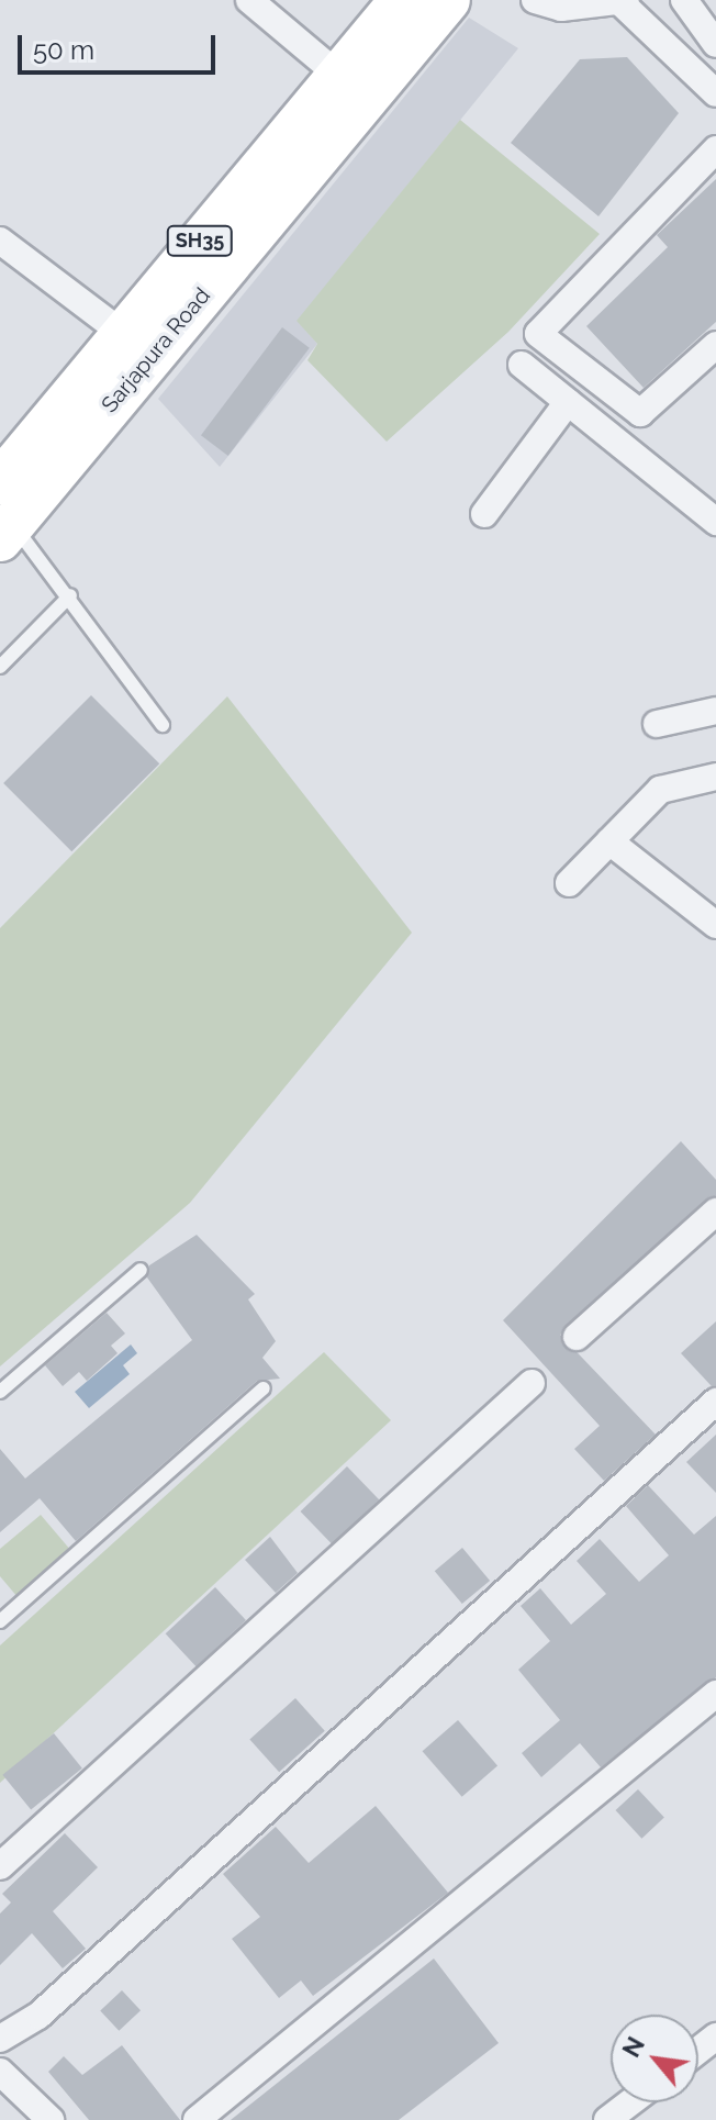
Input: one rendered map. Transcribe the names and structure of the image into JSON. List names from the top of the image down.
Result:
{
  "streets": {
    "main road": ["SH35", "Sarjapura Road"]
  },
  "scale_bar": "50 m",
  "north": "top left"
}
